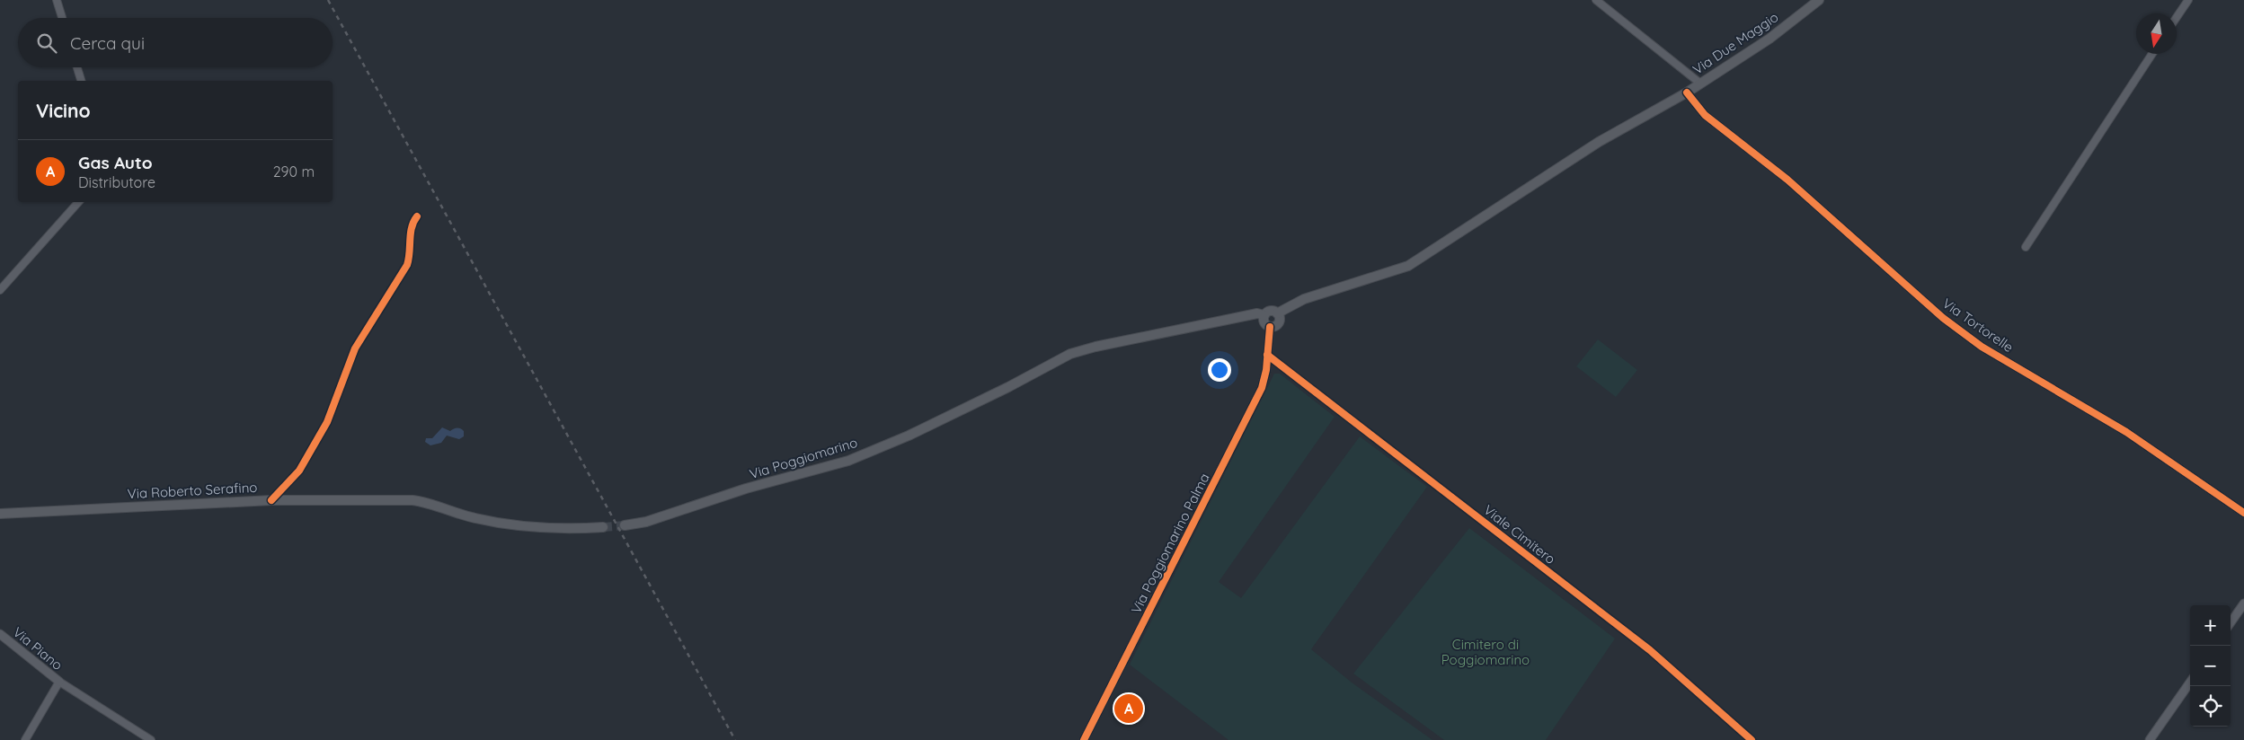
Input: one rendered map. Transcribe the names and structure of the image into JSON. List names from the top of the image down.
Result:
{
  "streets": {
    "main road": ["Via Due Maggio", "Via Poggiomarino", "Via Roberto Serafino"],
    "street": [
      "Via Tortorelle",
      "Viale Cimitero",
      "Via Poggiomarino Palma",
      "Via Piano"
    ]
  },
  "crossings": [
    ["Via Due Maggio", "Via Tortorelle"],
    ["Via Due Maggio", "Via Poggiomarino"],
    ["Via Due Maggio", "Via Poggiomarino Palma"],
    ["Via Poggiomarino", "Via Poggiomarino Palma"],
    ["Viale Cimitero", "Via Poggiomarino Palma"]
  ],
  "parks": ["Cimitero di Poggiomarino"],
  "north": "bottom",
  "page": {
    "search": "Cerca qui",
    "heading": "Vicino",
    "list": [
      {
        "mark": "A",
        "name": "Gas Auto",
        "note": "Distributore",
        "value": "290 m"
      }
    ],
    "map_buttons": ["+", "−"],
    "pins": "A"
  }
}
